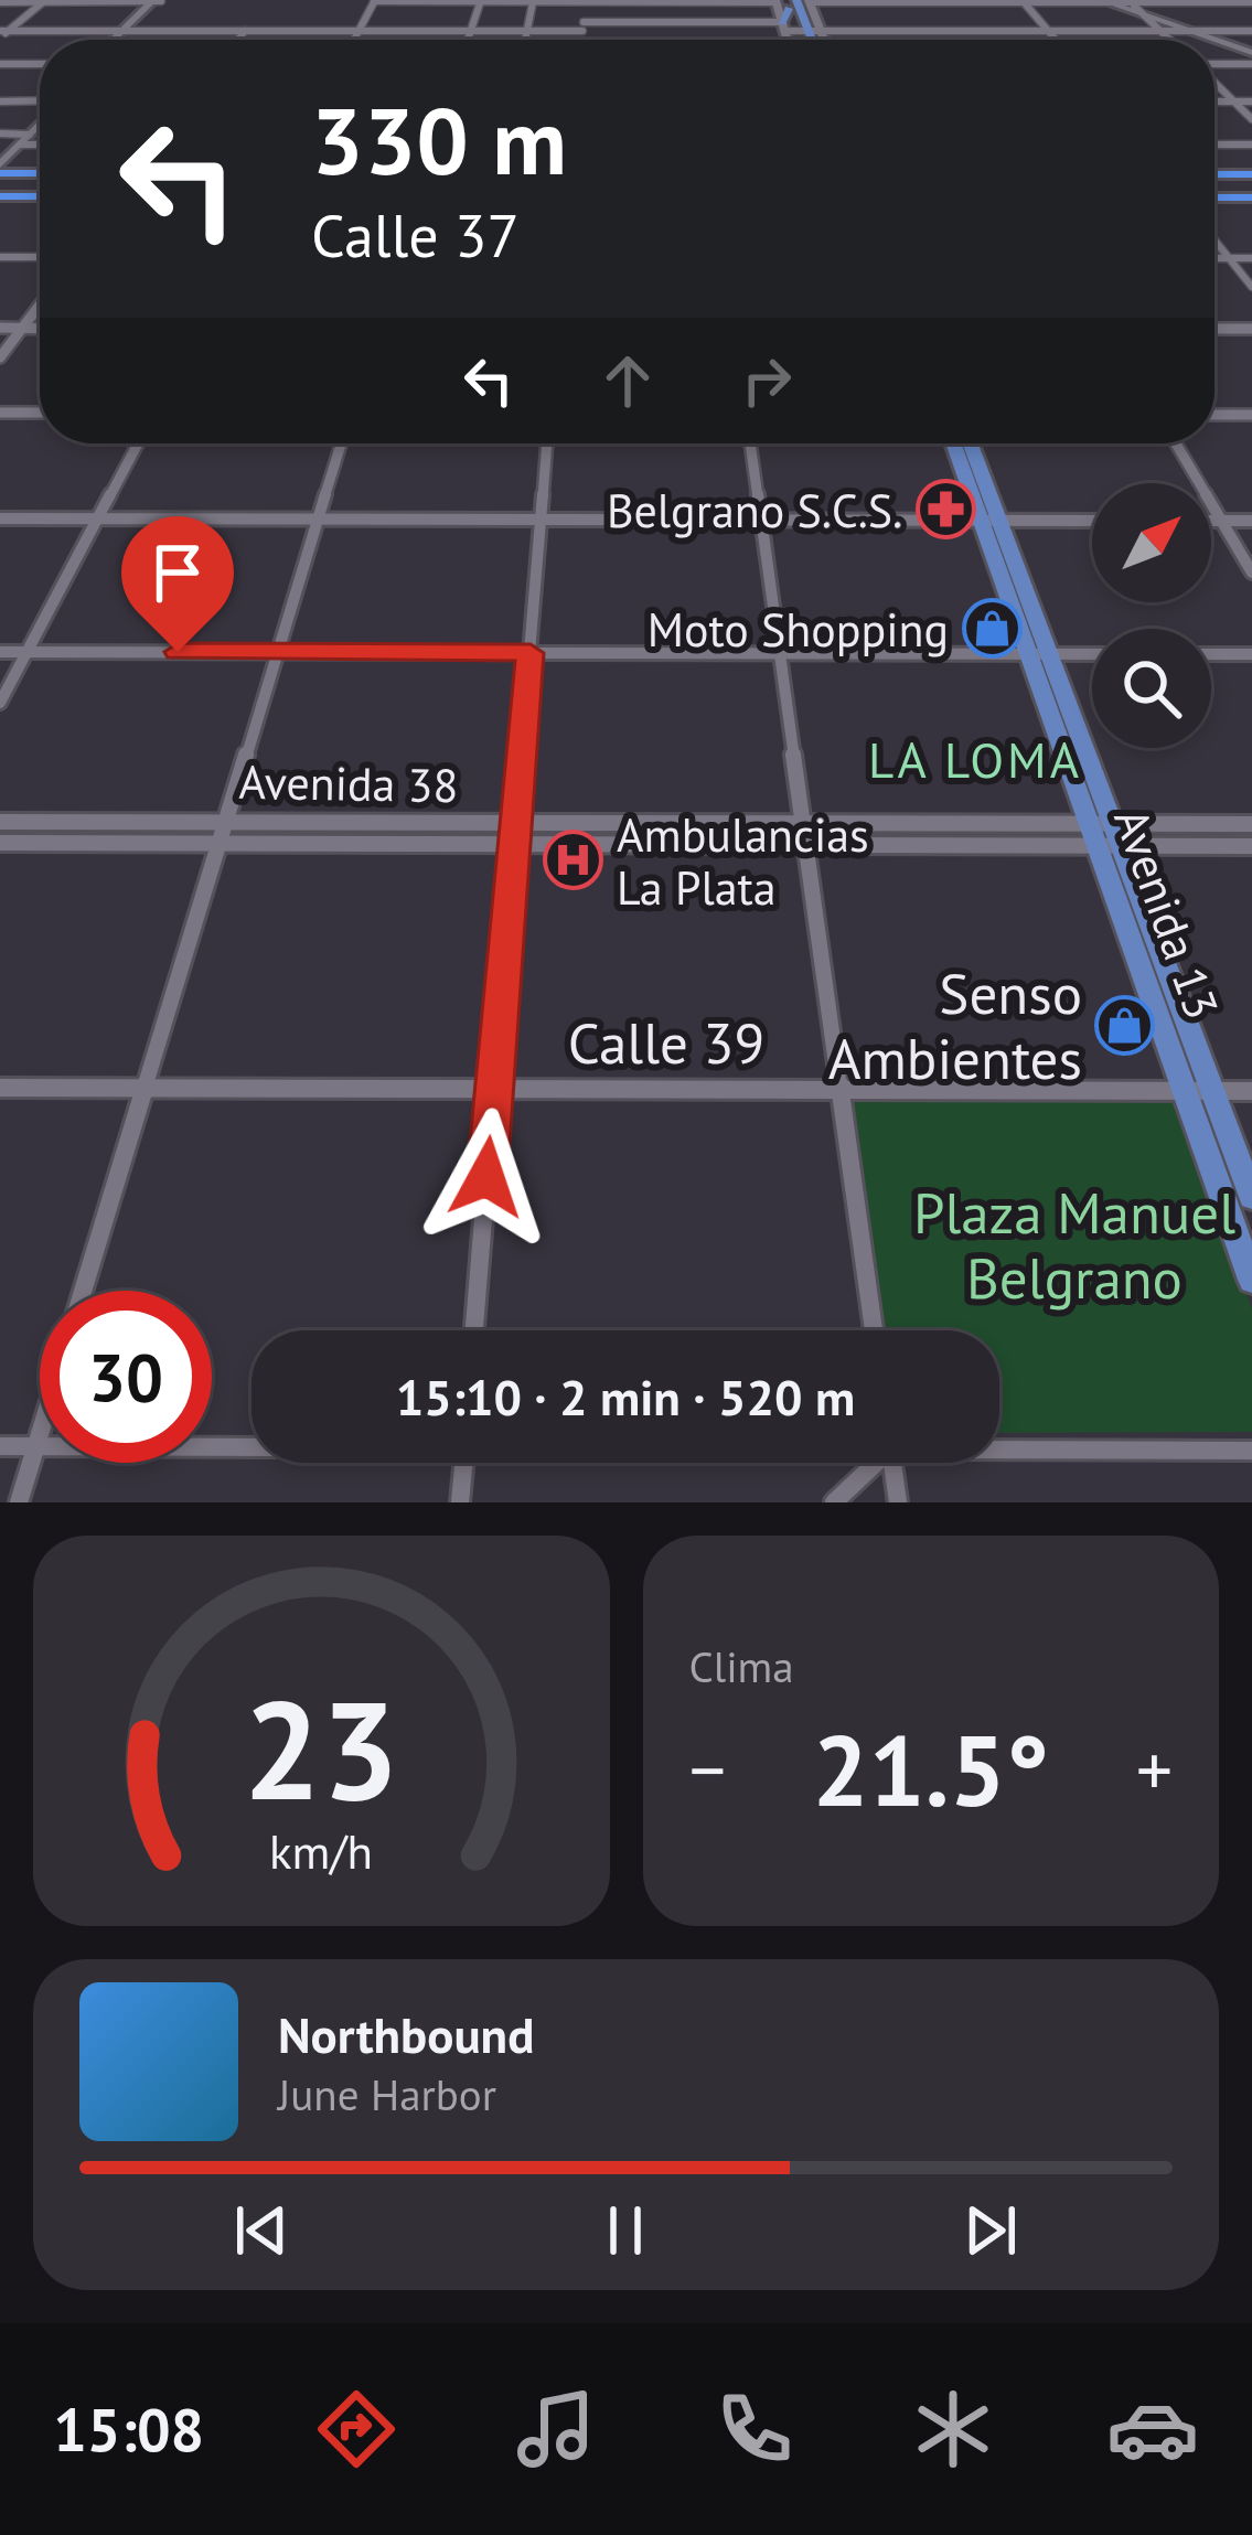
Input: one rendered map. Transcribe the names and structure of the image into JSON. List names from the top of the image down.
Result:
{
  "streets": {
    "main road": ["Avenida 38", "Avenida 13"],
    "street": ["Calle 39"]
  },
  "crossings": [
    ["Avenida 38", "Avenida 13"],
    ["Avenida 13", "Calle 39"]
  ],
  "districts": ["LA LOMA"],
  "parks": ["Plaza Manuel Belgrano"],
  "places": {
    "pharmacy": ["Belgrano S.C.S."],
    "shop": ["Moto Shopping", "Senso Ambientes"],
    "hospital": ["Ambulancias La Plata"]
  },
  "north": "top right",
  "page": {
    "turn": ["330 m", "Calle 37"],
    "limit": "30",
    "trip": "15:10 · 2 min · 520 m",
    "tile": "Clima",
    "heat": ["−", "21.5°", "+"],
    "song": ["Northbound", "June Harbor"],
    "tabs": "15:08",
    "gauge": ["23", "km/h"]
  }
}
